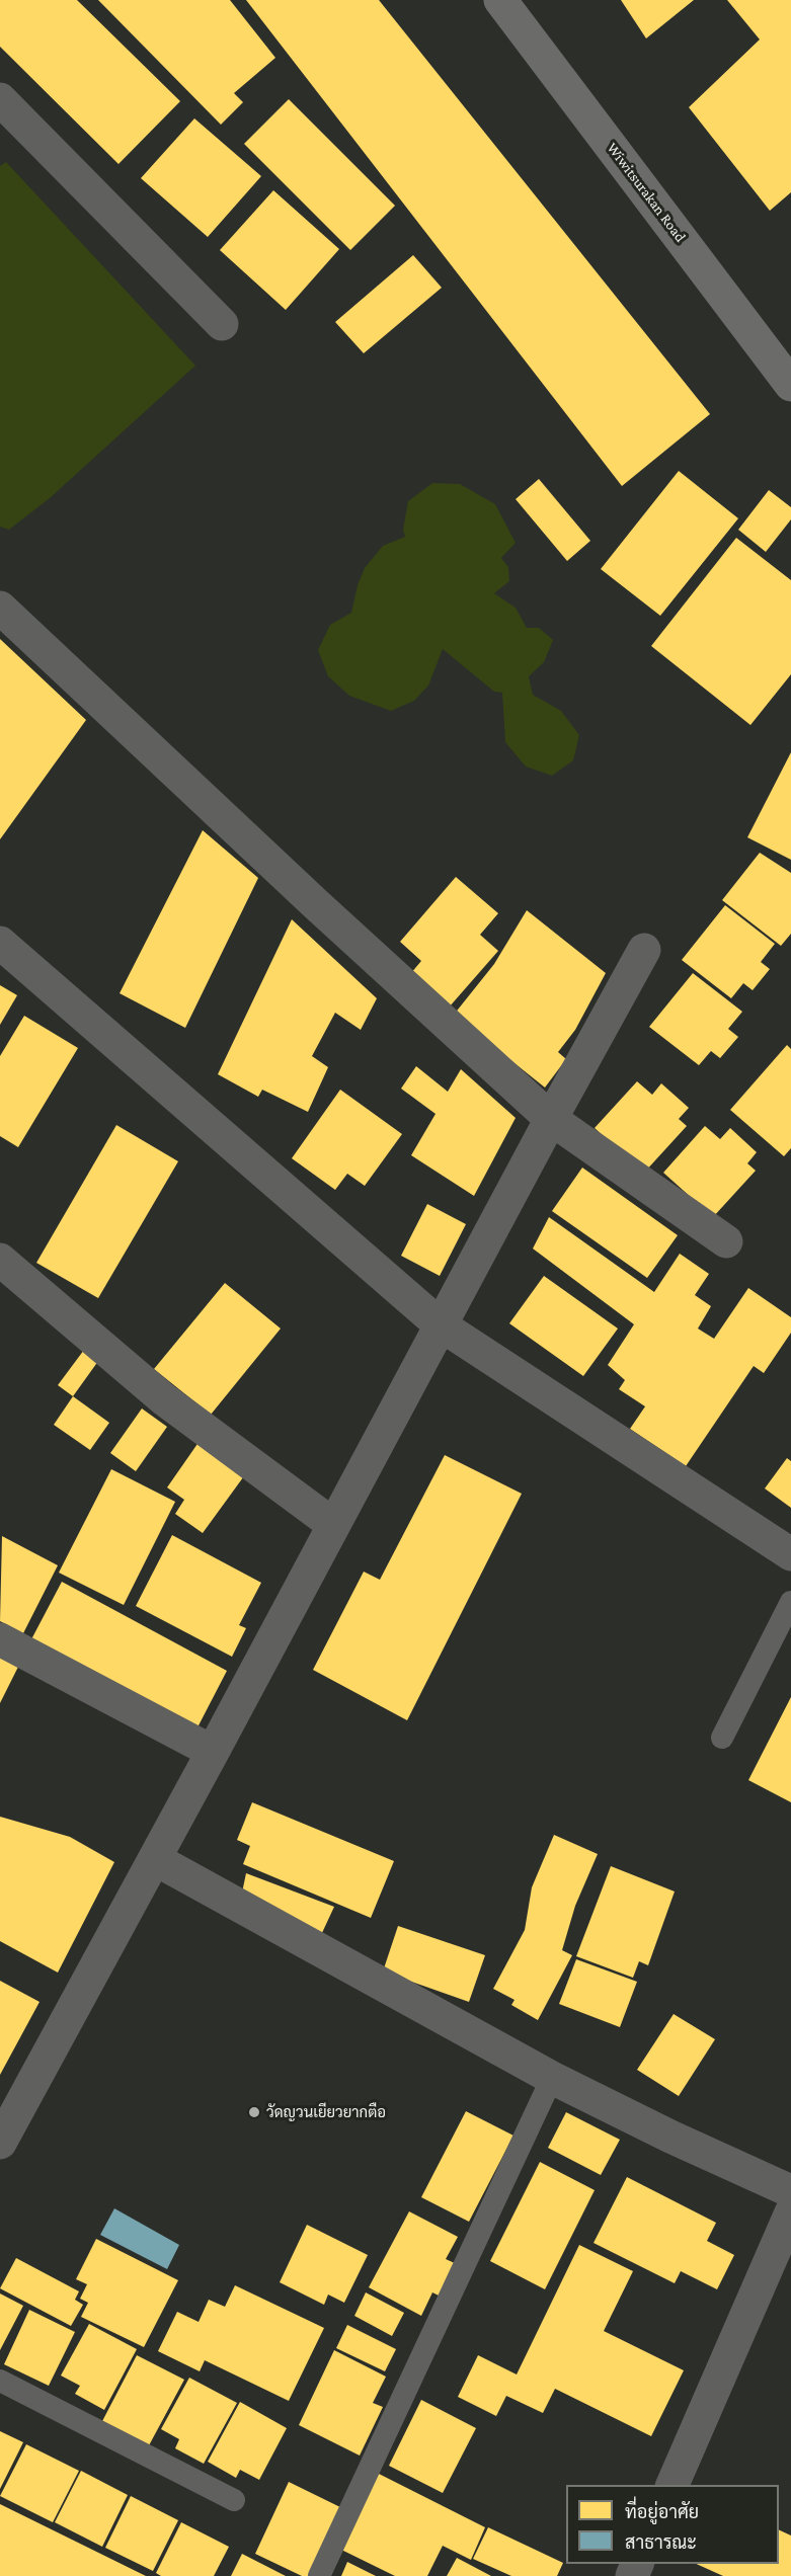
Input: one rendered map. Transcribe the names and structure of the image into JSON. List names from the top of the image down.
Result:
{
  "streets": {
    "main road": ["Wiwitsurakan Road"]
  },
  "places": ["วัดญวนเยียวยากตือ"],
  "legend": ["ที่อยู่อาศัย", "สาธารณะ"]
}
